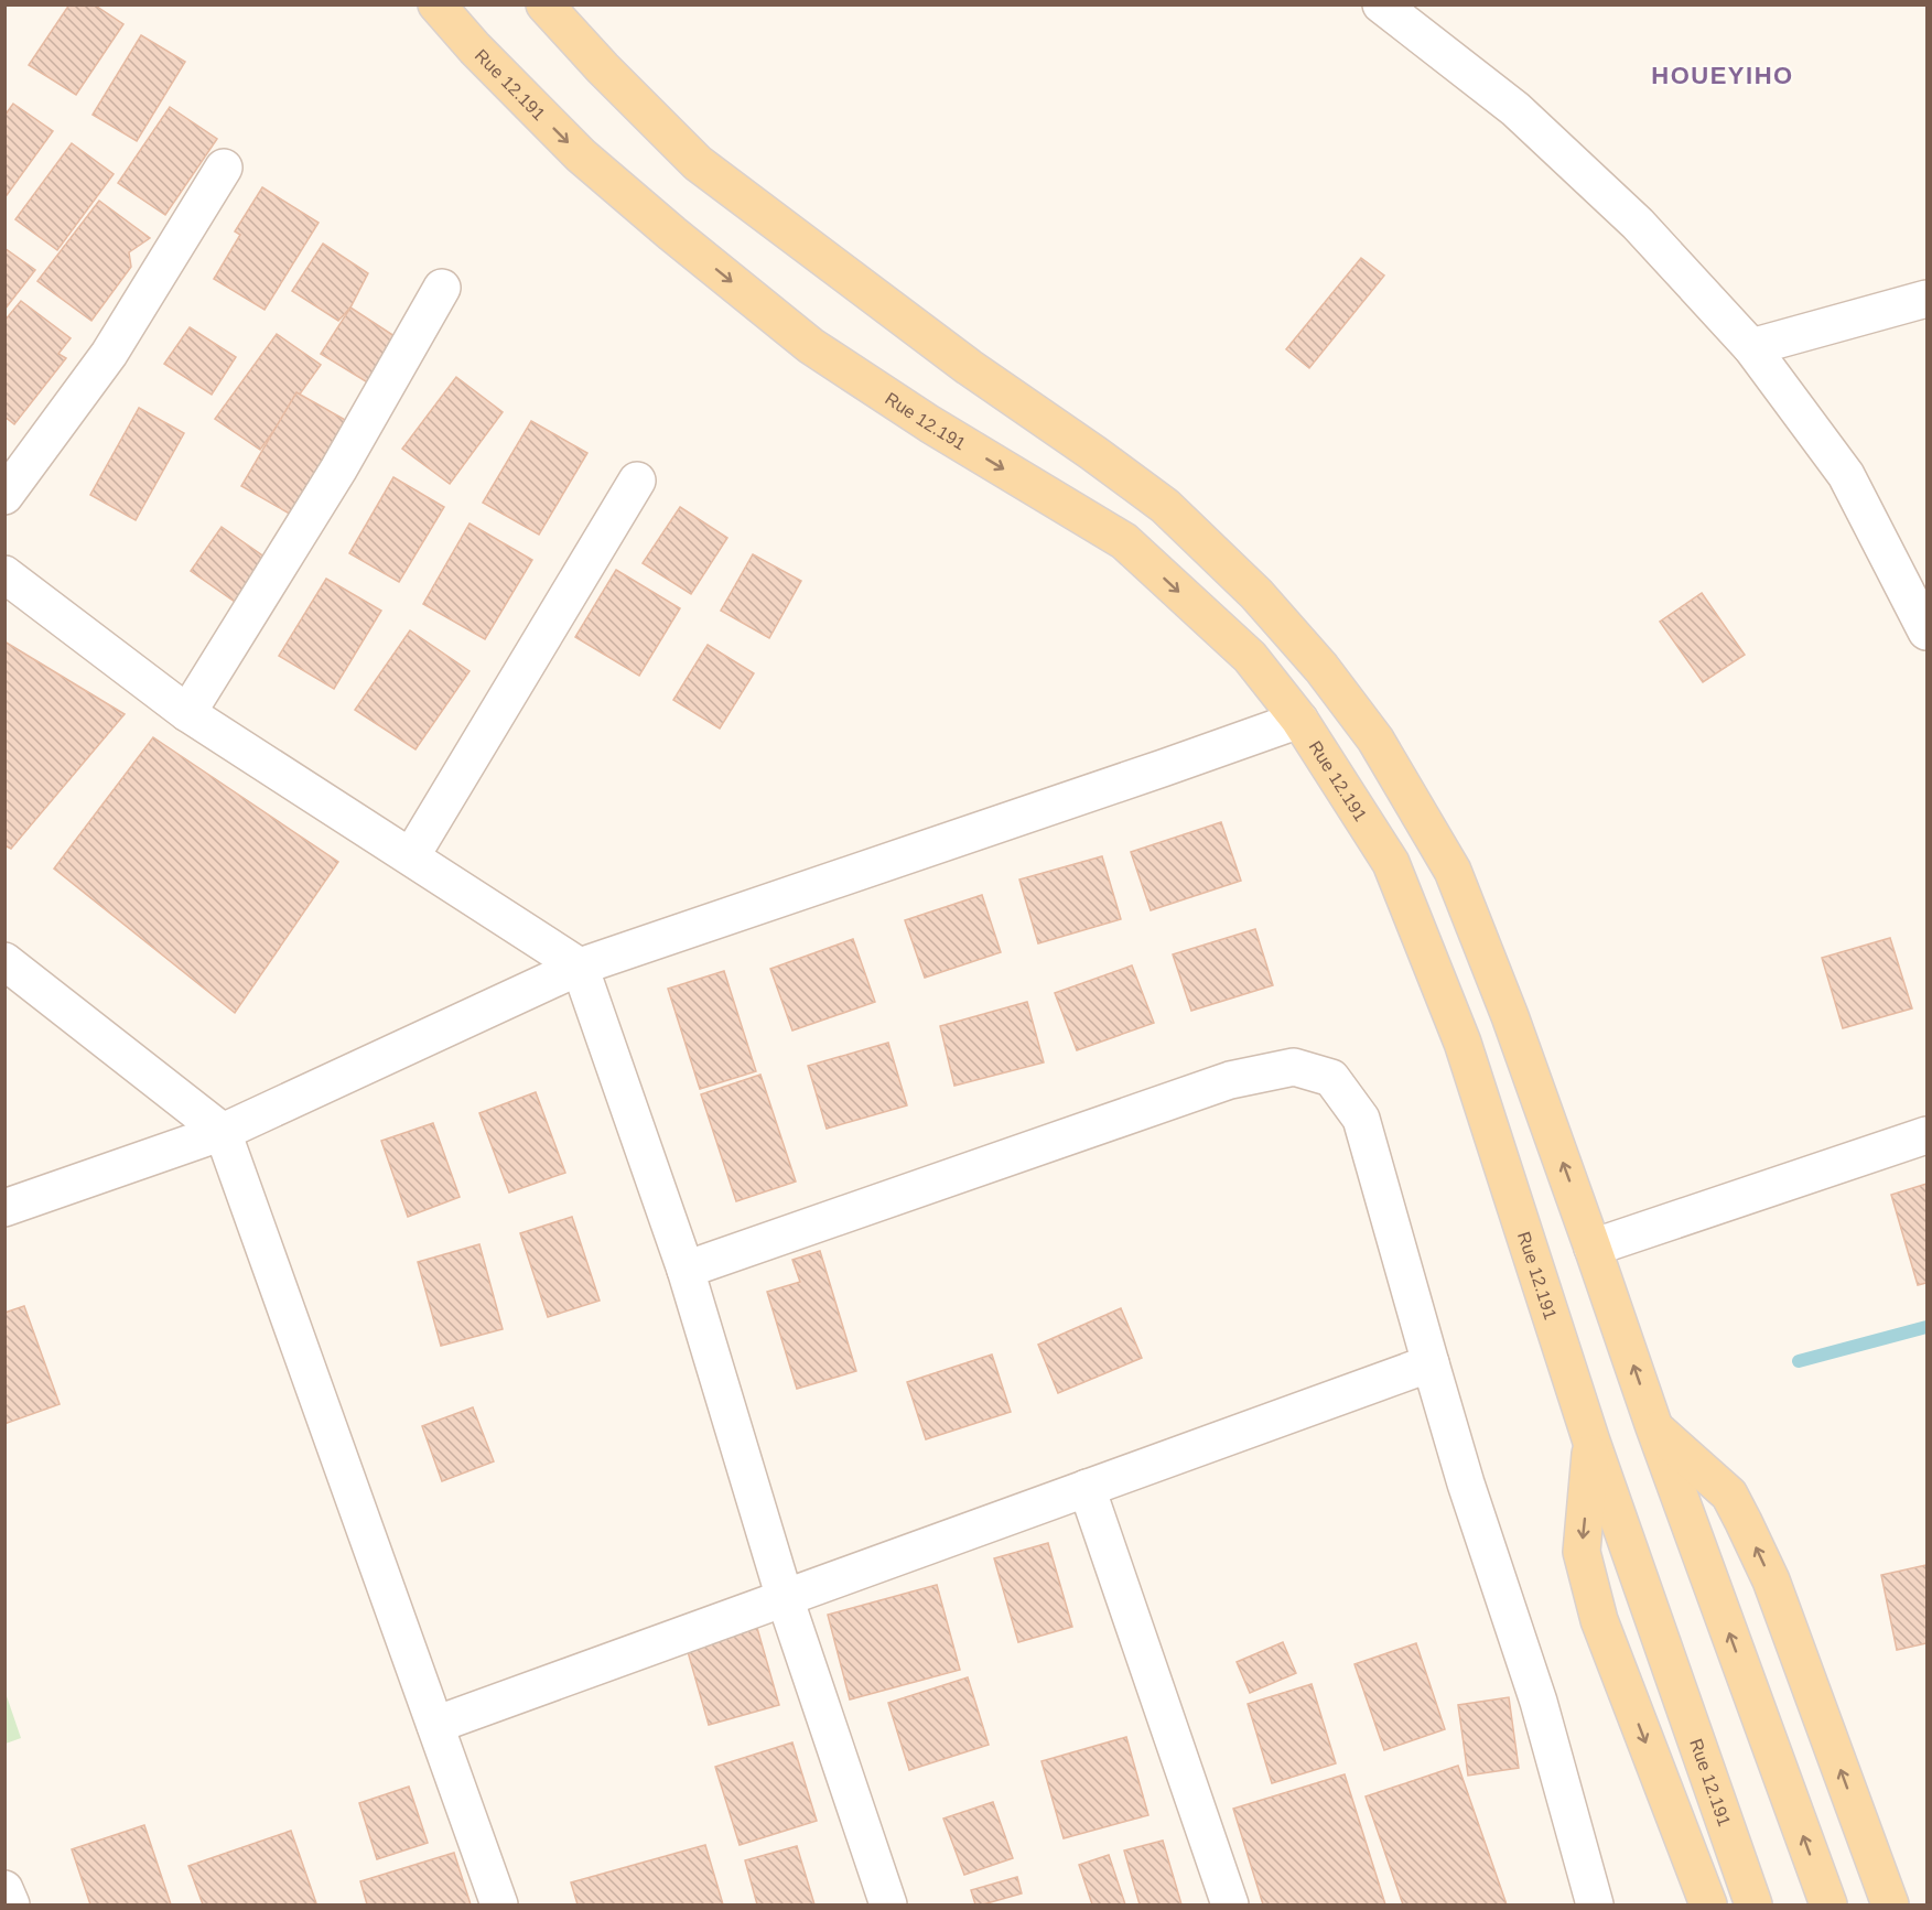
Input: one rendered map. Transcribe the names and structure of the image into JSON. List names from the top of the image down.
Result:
{
  "streets": {
    "main road": ["Rue 12.191"]
  },
  "districts": ["HOUEYIHO"]
}
